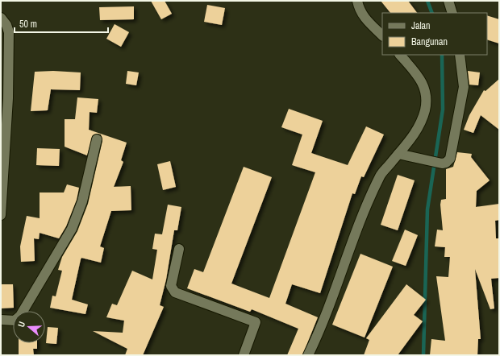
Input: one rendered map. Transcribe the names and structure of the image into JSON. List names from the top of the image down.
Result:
{
  "legend": ["Jalan", "Bangunan"],
  "scale_bar": "50 m",
  "north": "left"
}
